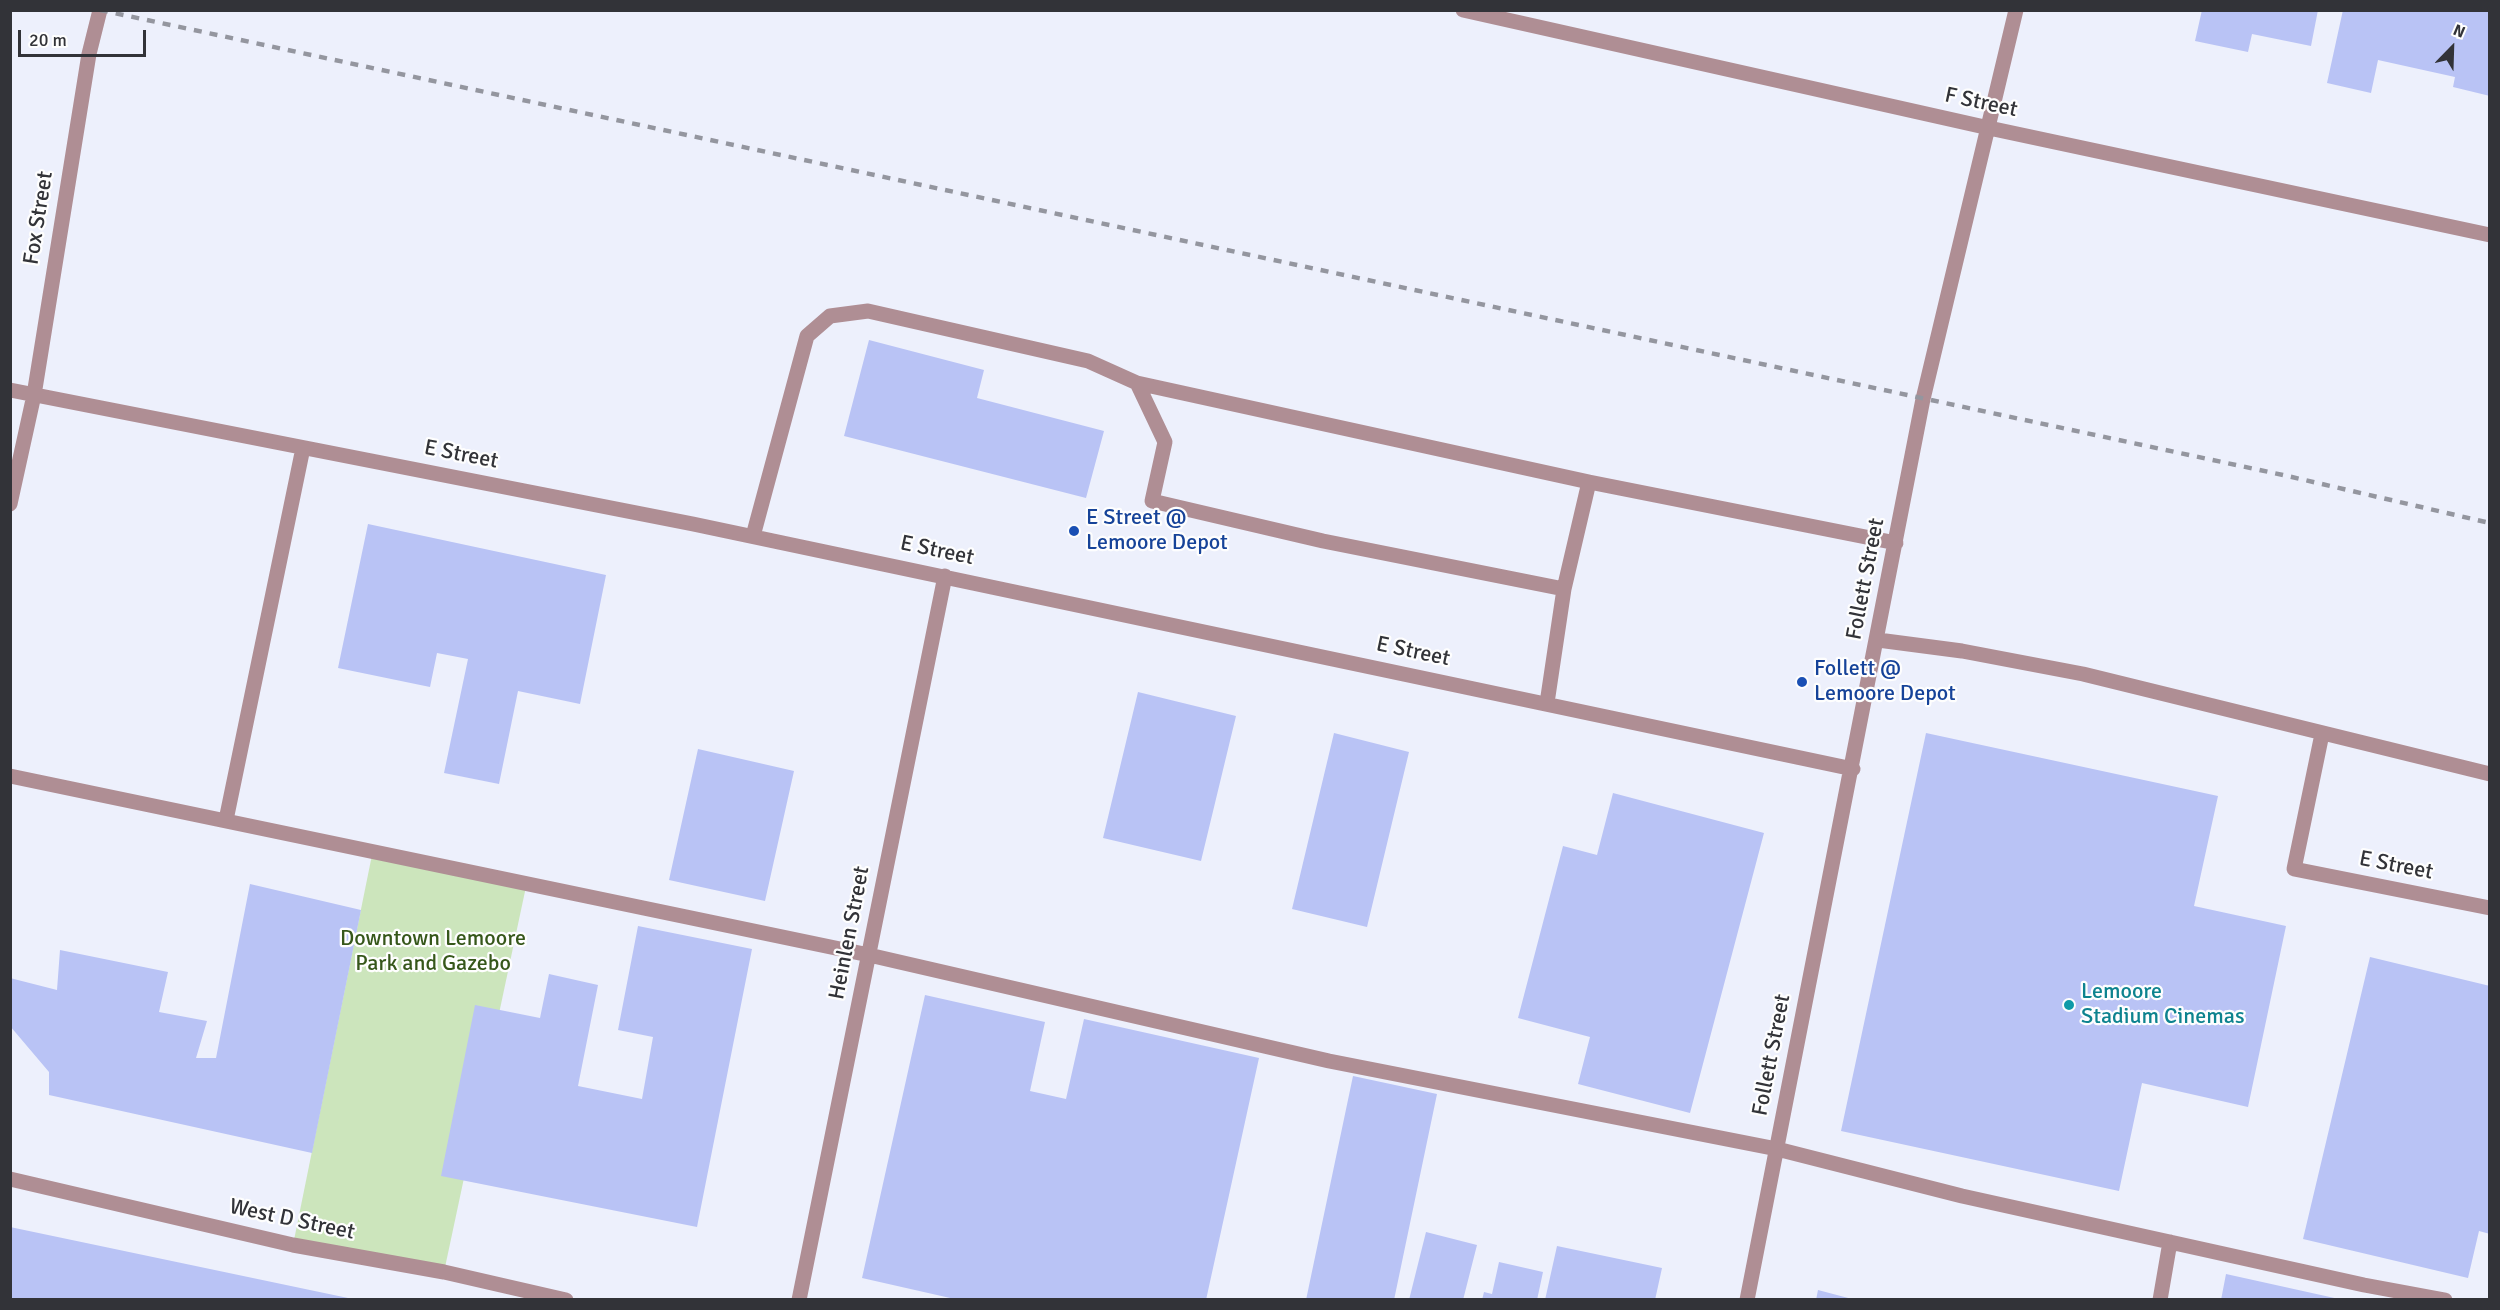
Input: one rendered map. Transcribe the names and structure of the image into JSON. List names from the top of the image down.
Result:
{
  "streets": {
    "street": [
      "F Street",
      "Fox Street",
      "E Street",
      "Follett Street",
      "Heinlen Street",
      "West D Street"
    ]
  },
  "crossings": [
    ["F Street", "Follett Street"],
    ["Fox Street", "E Street"],
    ["E Street", "Follett Street"],
    ["E Street", "Heinlen Street"]
  ],
  "parks": ["Downtown Lemoore Park and Gazebo"],
  "places": ["E Street @ Lemoore Depot", "Follett @ Lemoore Depot", "Lemoore Stadium Cinemas"],
  "scale_bar": "20 m",
  "north": "top right"
}
